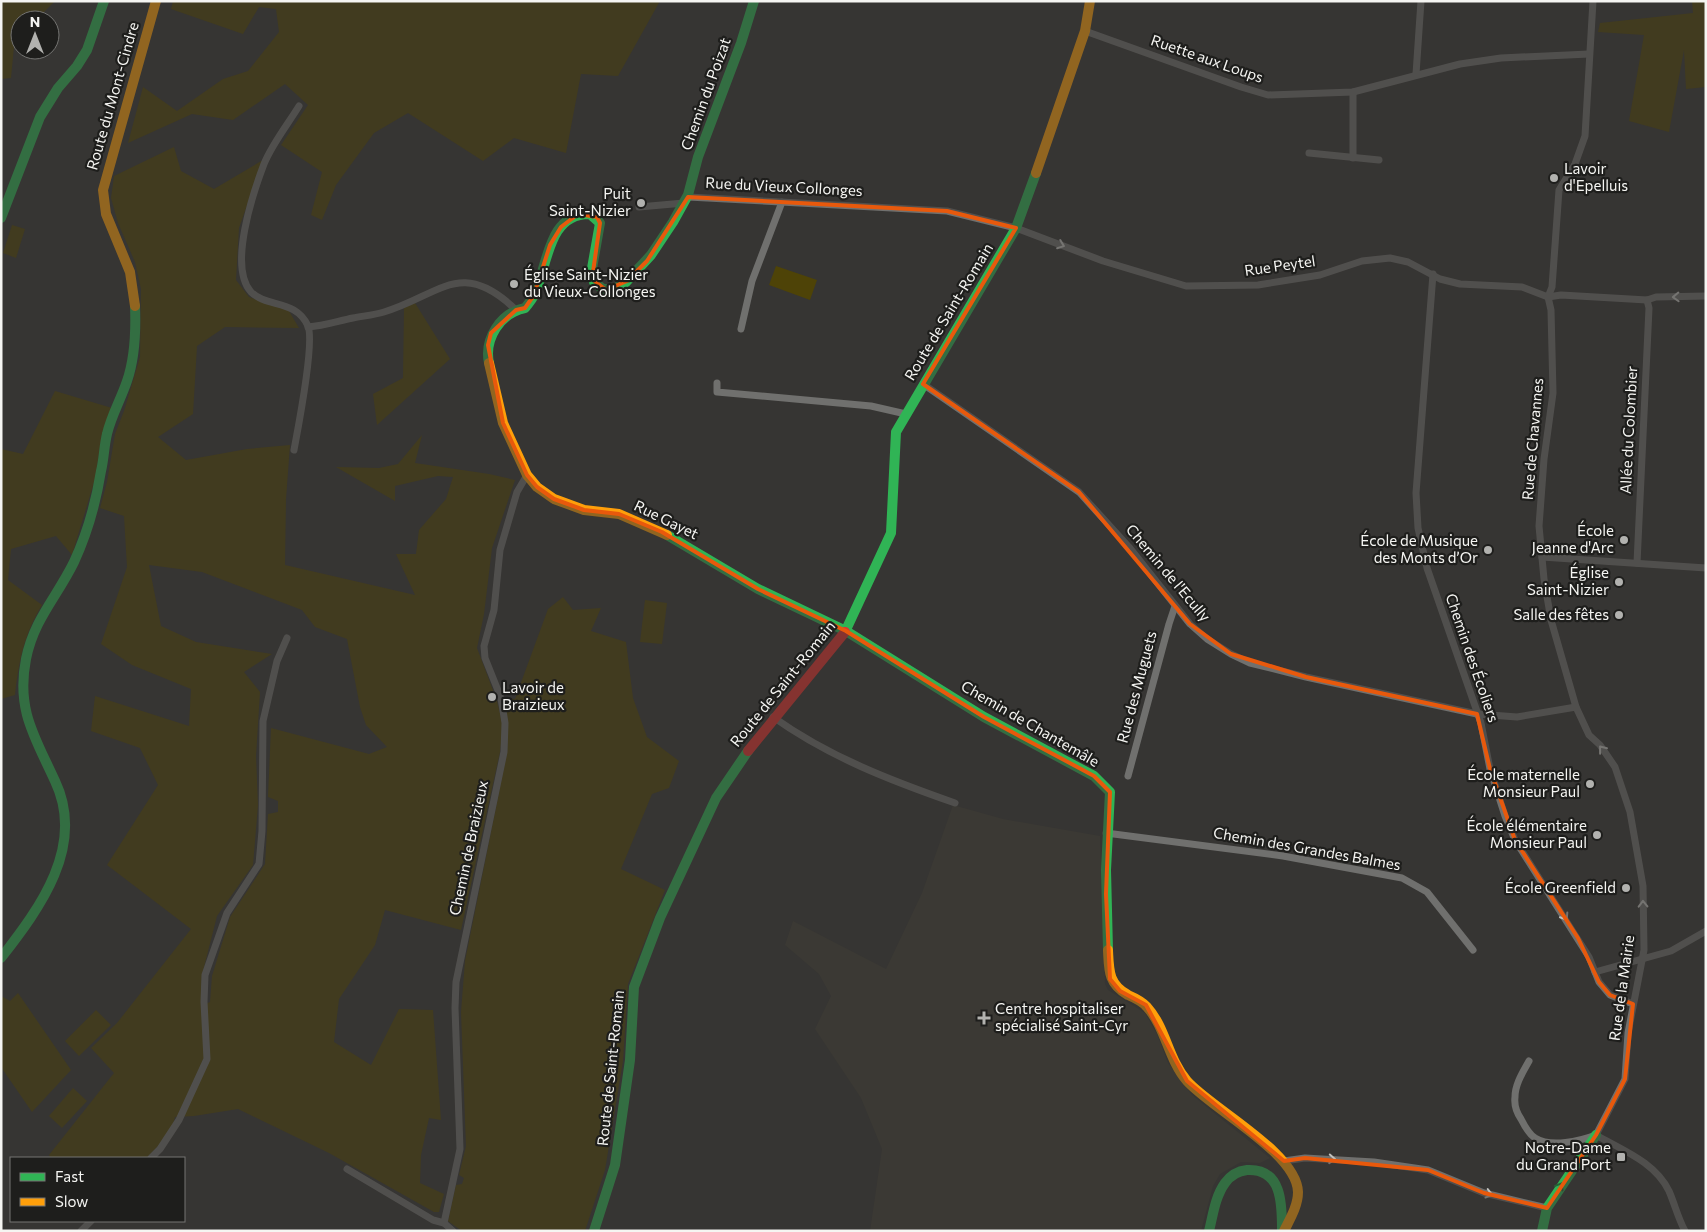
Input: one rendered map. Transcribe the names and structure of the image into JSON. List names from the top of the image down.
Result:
{
  "streets": {
    "street": [
      "Ruette aux Loups",
      "Chemin du Poizat",
      "Route du Mont-Cindre",
      "Rue du Vieux Collonges",
      "Rue Peytel",
      "Route de Saint-Romain",
      "Allée du Colombier",
      "Rue de Chavannes",
      "Rue Gayet",
      "Chemin de l'Ecully",
      "Chemin des Écoliers",
      "Rue des Muguets",
      "Chemin de Chantemâle",
      "Chemin de Braizieux",
      "Chemin des Grandes Balmes",
      "Rue de la Mairie"
    ]
  },
  "crossings": [
    ["Ruette aux Loups", "Route de Saint-Romain"],
    ["Ruette aux Loups", "Rue de Chavannes"],
    ["Chemin du Poizat", "Rue du Vieux Collonges"],
    ["Rue du Vieux Collonges", "Rue Peytel"],
    ["Rue du Vieux Collonges", "Route de Saint-Romain"],
    ["Rue Peytel", "Route de Saint-Romain"],
    ["Rue Peytel", "Rue de Chavannes"],
    ["Rue Peytel", "Chemin des Écoliers"],
    ["Route de Saint-Romain", "Rue Gayet"],
    ["Route de Saint-Romain", "Chemin de l'Ecully"],
    ["Route de Saint-Romain", "Chemin de Chantemâle"],
    ["Rue de Chavannes", "Rue de la Mairie"],
    ["Rue Gayet", "Chemin de Chantemâle"],
    ["Rue Gayet", "Chemin de Braizieux"],
    ["Chemin de l'Ecully", "Chemin des Écoliers"],
    ["Chemin de l'Ecully", "Rue des Muguets"],
    ["Chemin de l'Ecully", "Rue de la Mairie"],
    ["Chemin des Écoliers", "Rue de la Mairie"],
    ["Chemin de Chantemâle", "Chemin des Grandes Balmes"]
  ],
  "one_way": ["Rue Peytel", "Chemin des Écoliers", "Rue de la Mairie"],
  "places": {
    "other": [
      "Lavoir d'Epelluis",
      "Puit Saint-Nizier",
      "Église Saint-Nizier du Vieux-Collonges",
      "École Jeanne d'Arc",
      "École de Musique des Monts d’Or",
      "Église Saint-Nizier",
      "Salle des fêtes",
      "Lavoir de Braizieux",
      "École maternelle Monsieur Paul",
      "École élémentaire Monsieur Paul",
      "École Greenfield"
    ],
    "health": ["Centre hospitaliser spécialisé Saint-Cyr"],
    "transit": ["Notre-Dame du Grand Port"]
  },
  "legend": ["Fast", "Slow"],
  "north": "top"
}
